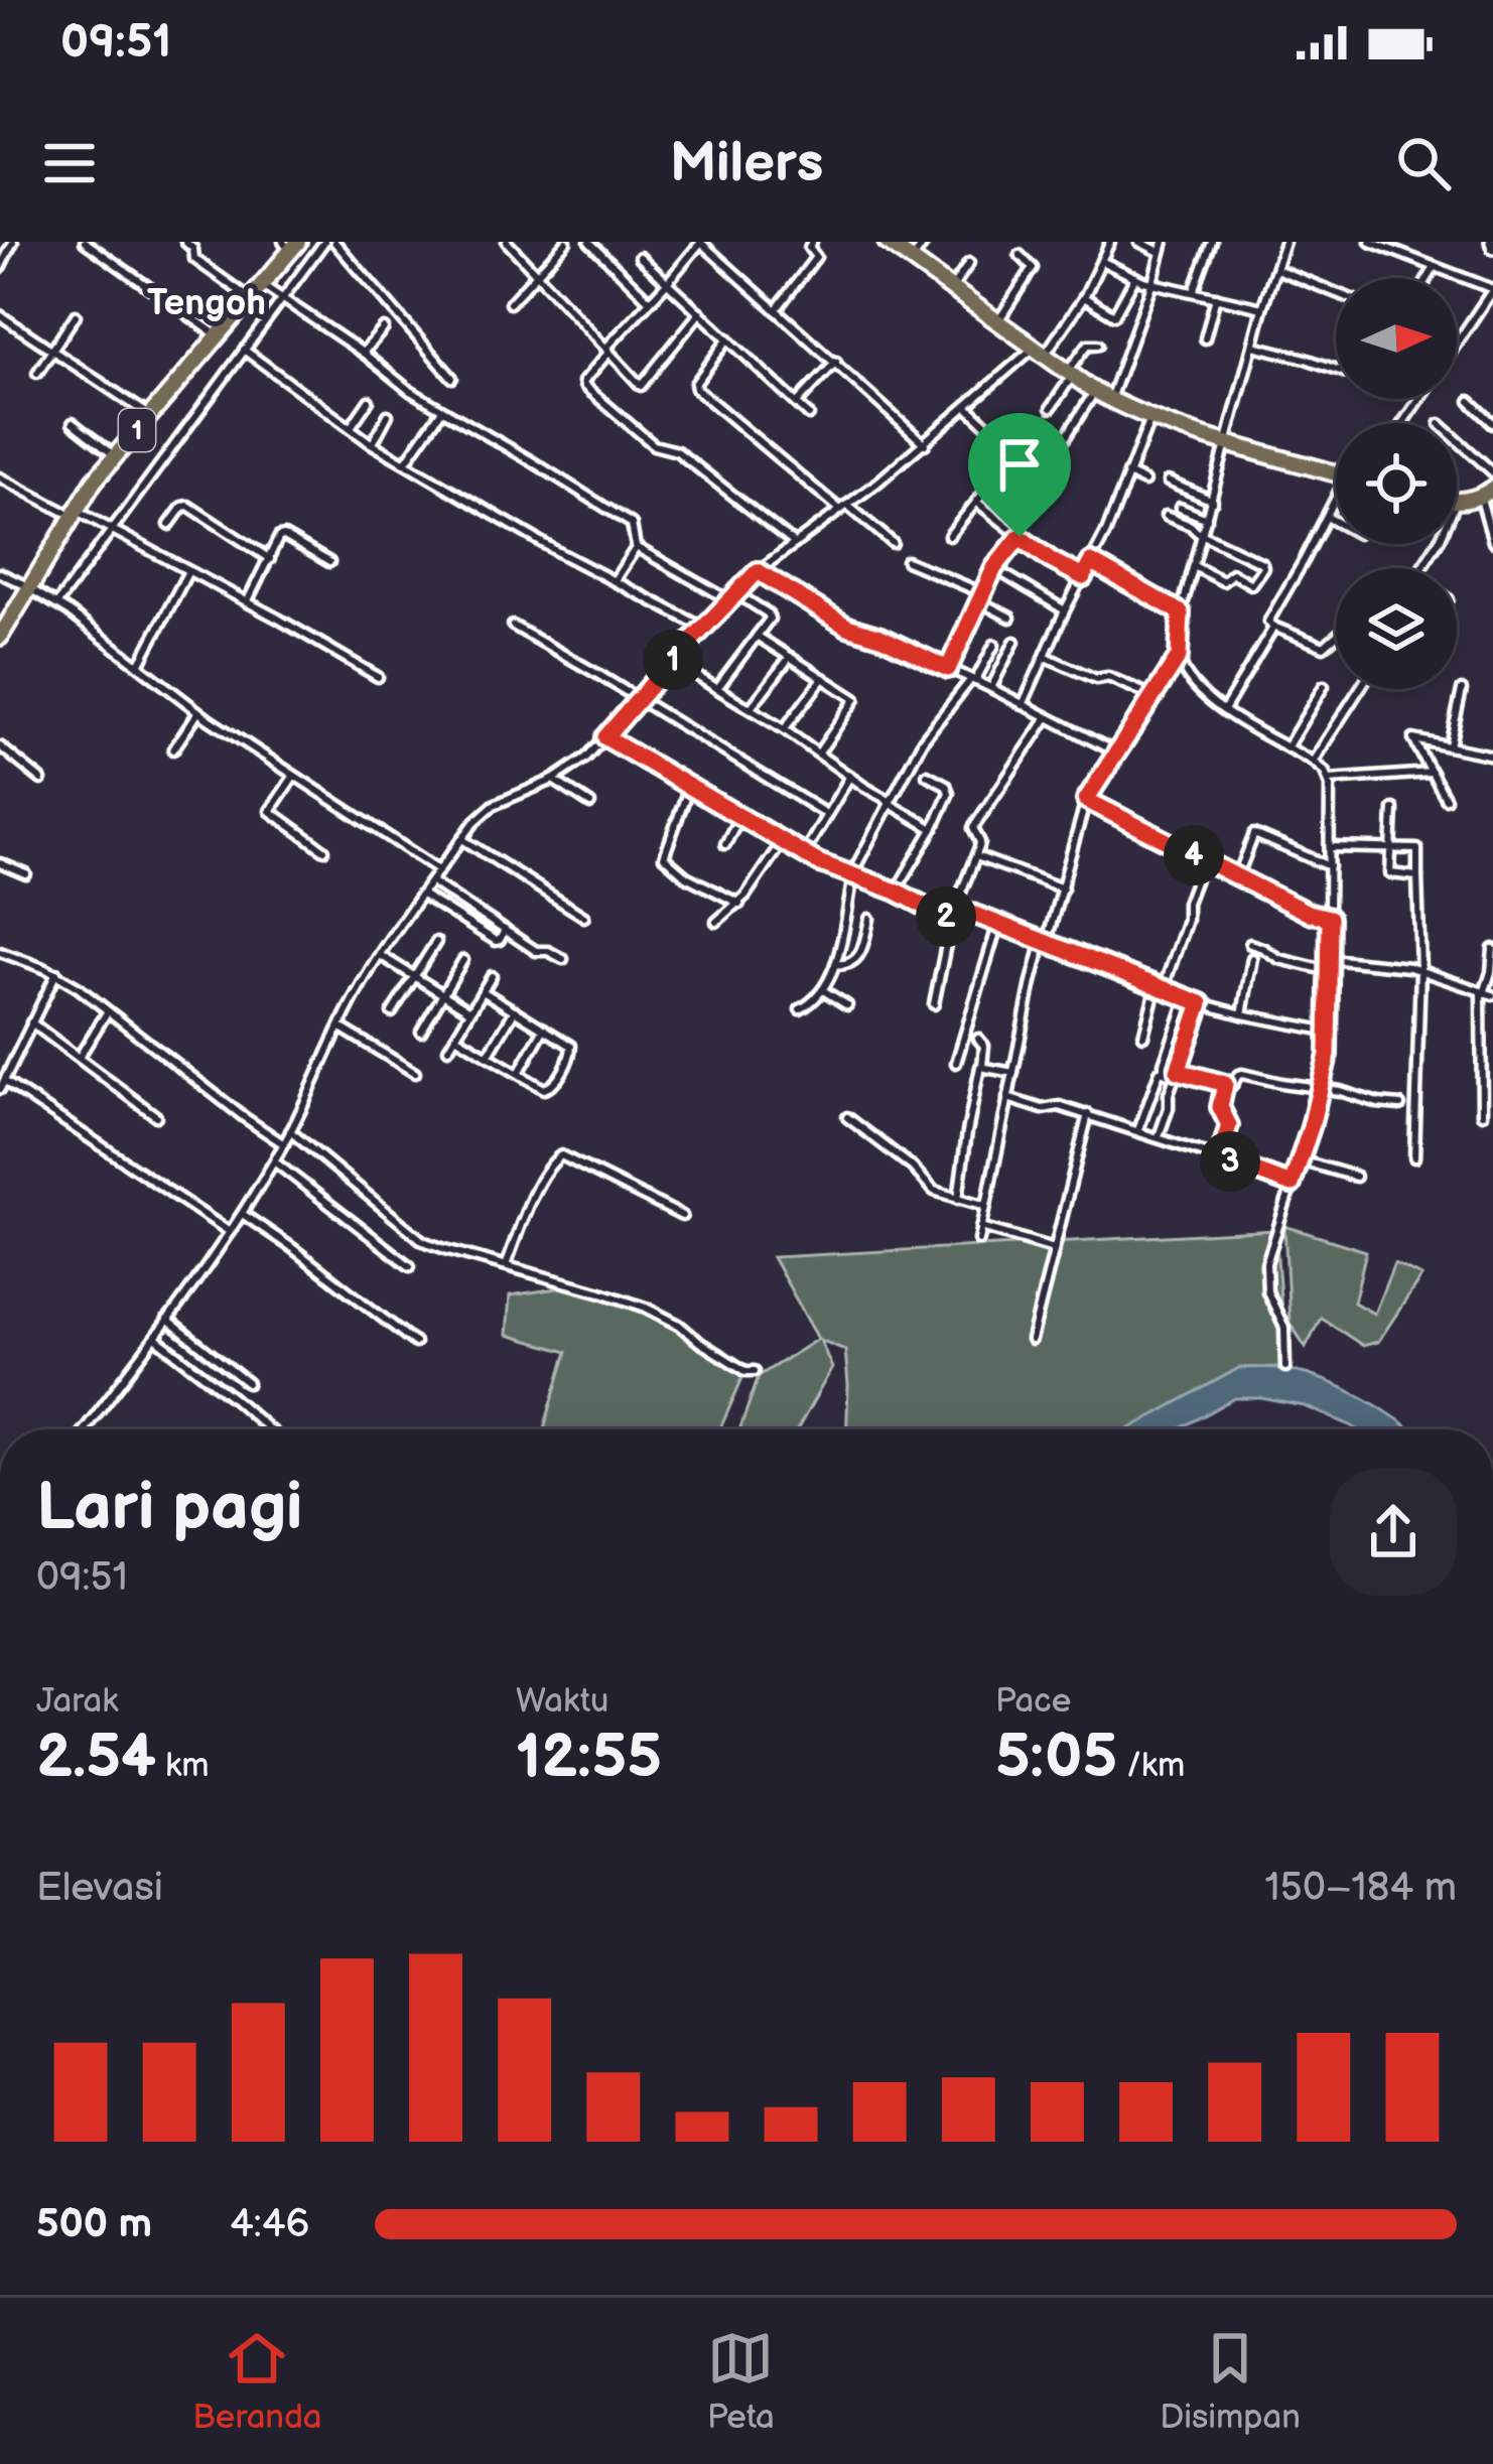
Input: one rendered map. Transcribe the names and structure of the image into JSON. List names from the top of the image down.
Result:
{
  "streets": {
    "highway": ["1"]
  },
  "districts": ["Tengoh"],
  "north": "right",
  "page": {
    "status": "09:51",
    "header": "Milers",
    "pins": [
      "1",
      "4",
      "2",
      "3"
    ],
    "heading": ["Lari pagi", "09:51"],
    "stats": [
      ["Jarak", "2.54 km"],
      ["Waktu", "12:55"],
      ["Pace", "5:05 /km"]
    ],
    "chart": ["Elevasi", "150–184 m"],
    "list": [
      {
        "name": "500 m",
        "note": "4:46"
      }
    ],
    "tabs": ["Beranda", "Peta", "Disimpan"]
  }
}
